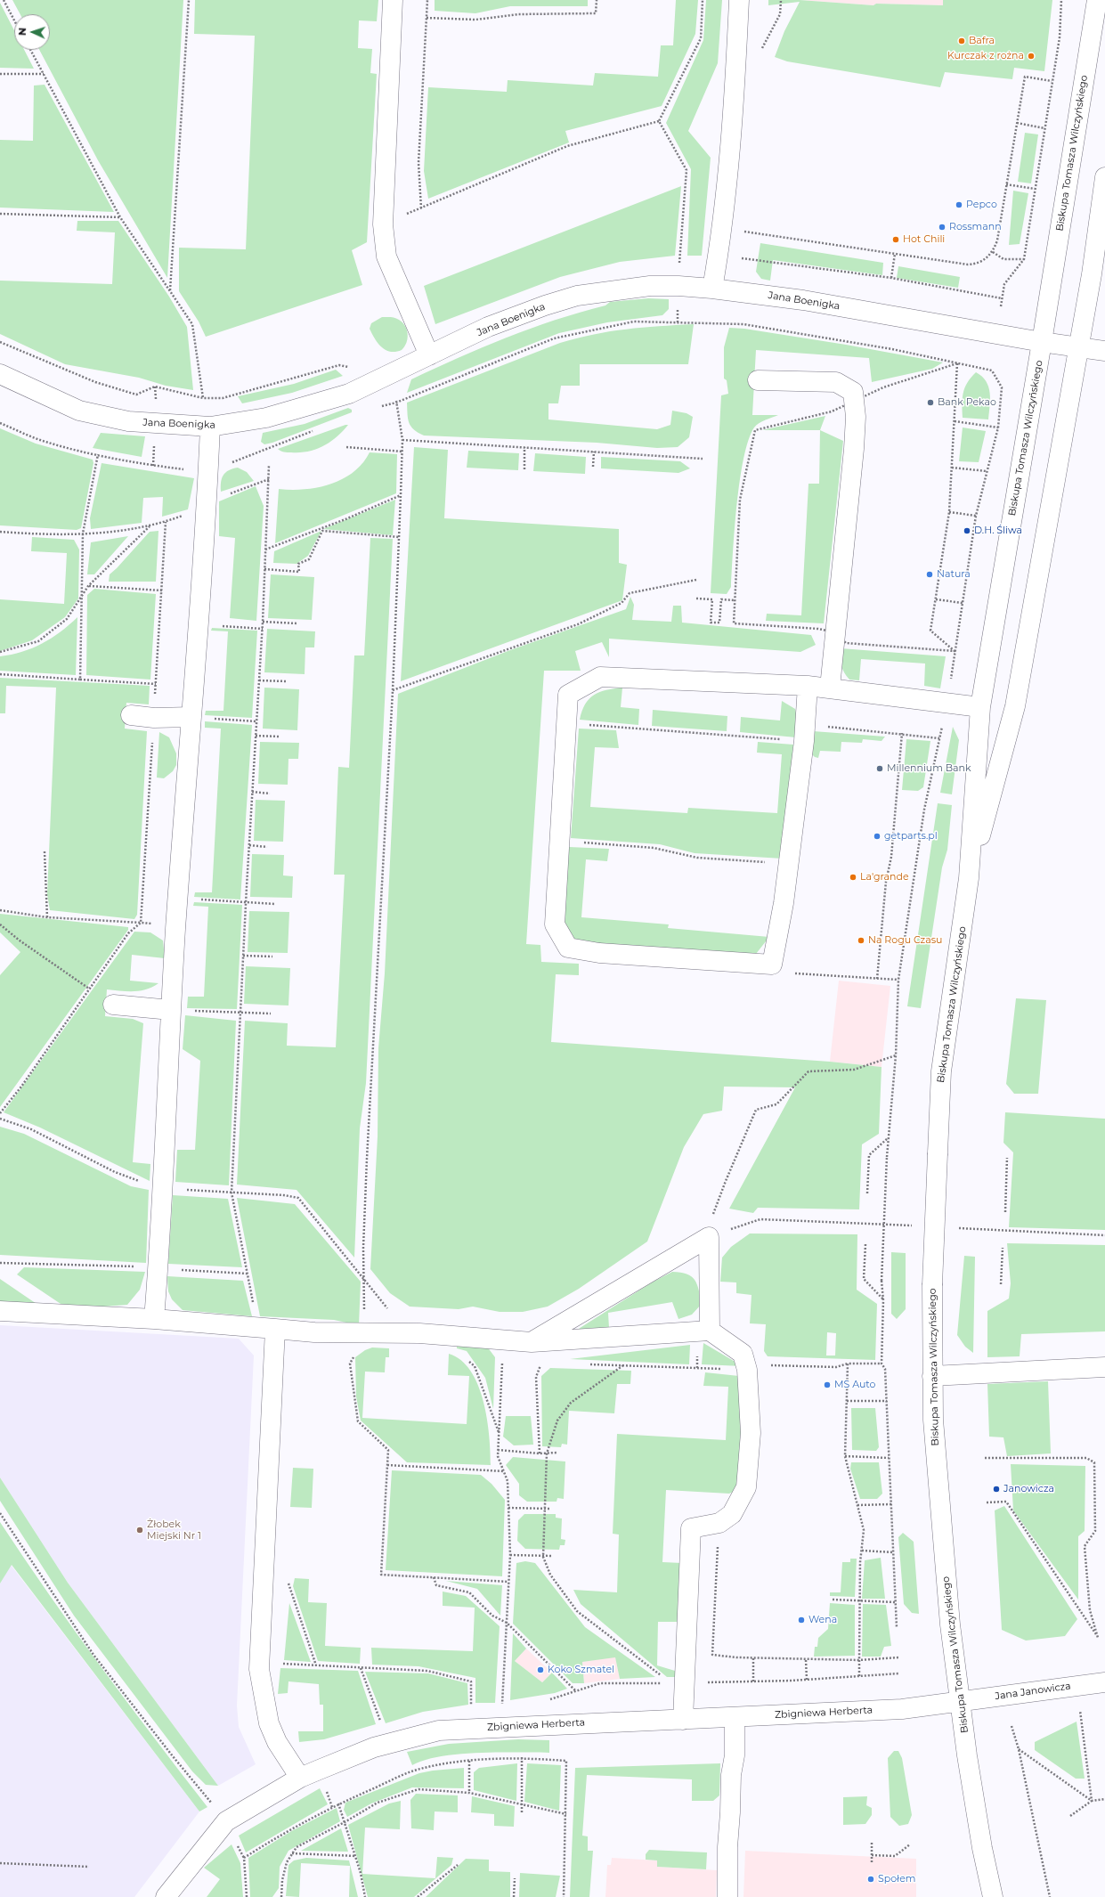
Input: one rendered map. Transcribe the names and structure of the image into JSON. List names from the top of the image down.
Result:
{
  "streets": {
    "street": [
      "Biskupa Tomasza Wilczyńskiego",
      "Jana Boenigka",
      "Jana Janowicza",
      "Zbigniewa Herberta"
    ]
  },
  "crossings": [
    ["Biskupa Tomasza Wilczyńskiego", "Jana Boenigka"],
    ["Biskupa Tomasza Wilczyńskiego", "Jana Janowicza"],
    ["Biskupa Tomasza Wilczyńskiego", "Zbigniewa Herberta"],
    ["Jana Janowicza", "Zbigniewa Herberta"]
  ],
  "places": [
    "Bafra",
    "Kurczak z rożna",
    "Pepco",
    "Rossmann",
    "Hot Chili",
    "Bank Pekao",
    "D.H. Śliwa",
    "Natura",
    "Millennium Bank",
    "getparts.pl",
    "La'grande",
    "Na Rogu Czasu",
    "MS Auto",
    "Janowicza",
    "Żłobek Miejski Nr 1",
    "Wena",
    "Koko Szmatel",
    "Społem"
  ],
  "north": "left"
}
